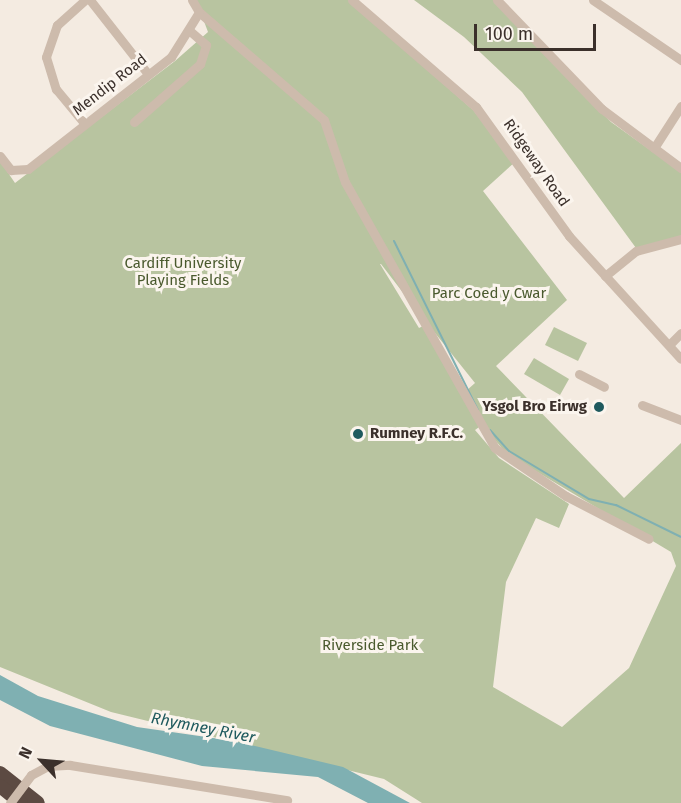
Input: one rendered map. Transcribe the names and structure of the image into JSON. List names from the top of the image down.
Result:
{
  "streets": {
    "street": ["Mendip Road", "Ridgeway Road"]
  },
  "water": ["Rhymney River"],
  "parks": ["Cardiff University Playing Fields", "Parc Coed y Cwar", "Riverside Park"],
  "places": ["Ysgol Bro Eirwg", "Rumney R.F.C."],
  "scale_bar": "100 m",
  "north": "top left"
}
